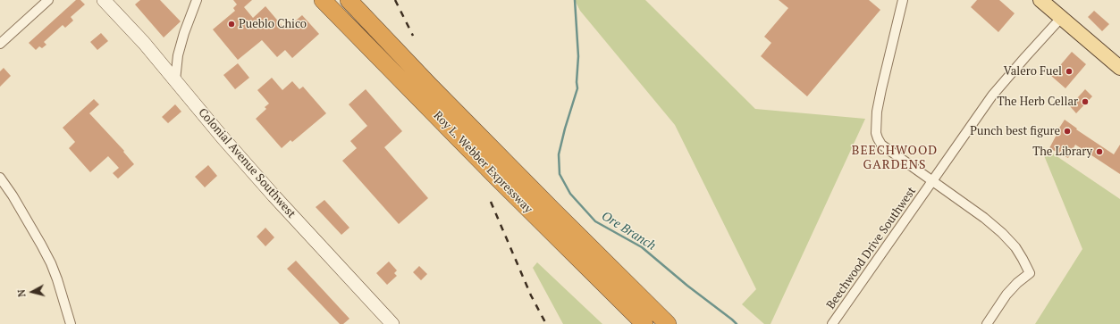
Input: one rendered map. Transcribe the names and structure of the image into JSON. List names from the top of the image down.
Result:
{
  "streets": {
    "highway": ["Roy L. Webber Expressway"],
    "main road": ["Colonial Avenue Southwest"],
    "street": ["Beechwood Drive Southwest"]
  },
  "districts": ["BEECHWOOD GARDENS"],
  "water": ["Ore Branch"],
  "places": [
    "Pueblo Chico",
    "Valero Fuel",
    "The Herb Cellar",
    "Punch best figure",
    "The Library"
  ],
  "north": "left"
}
